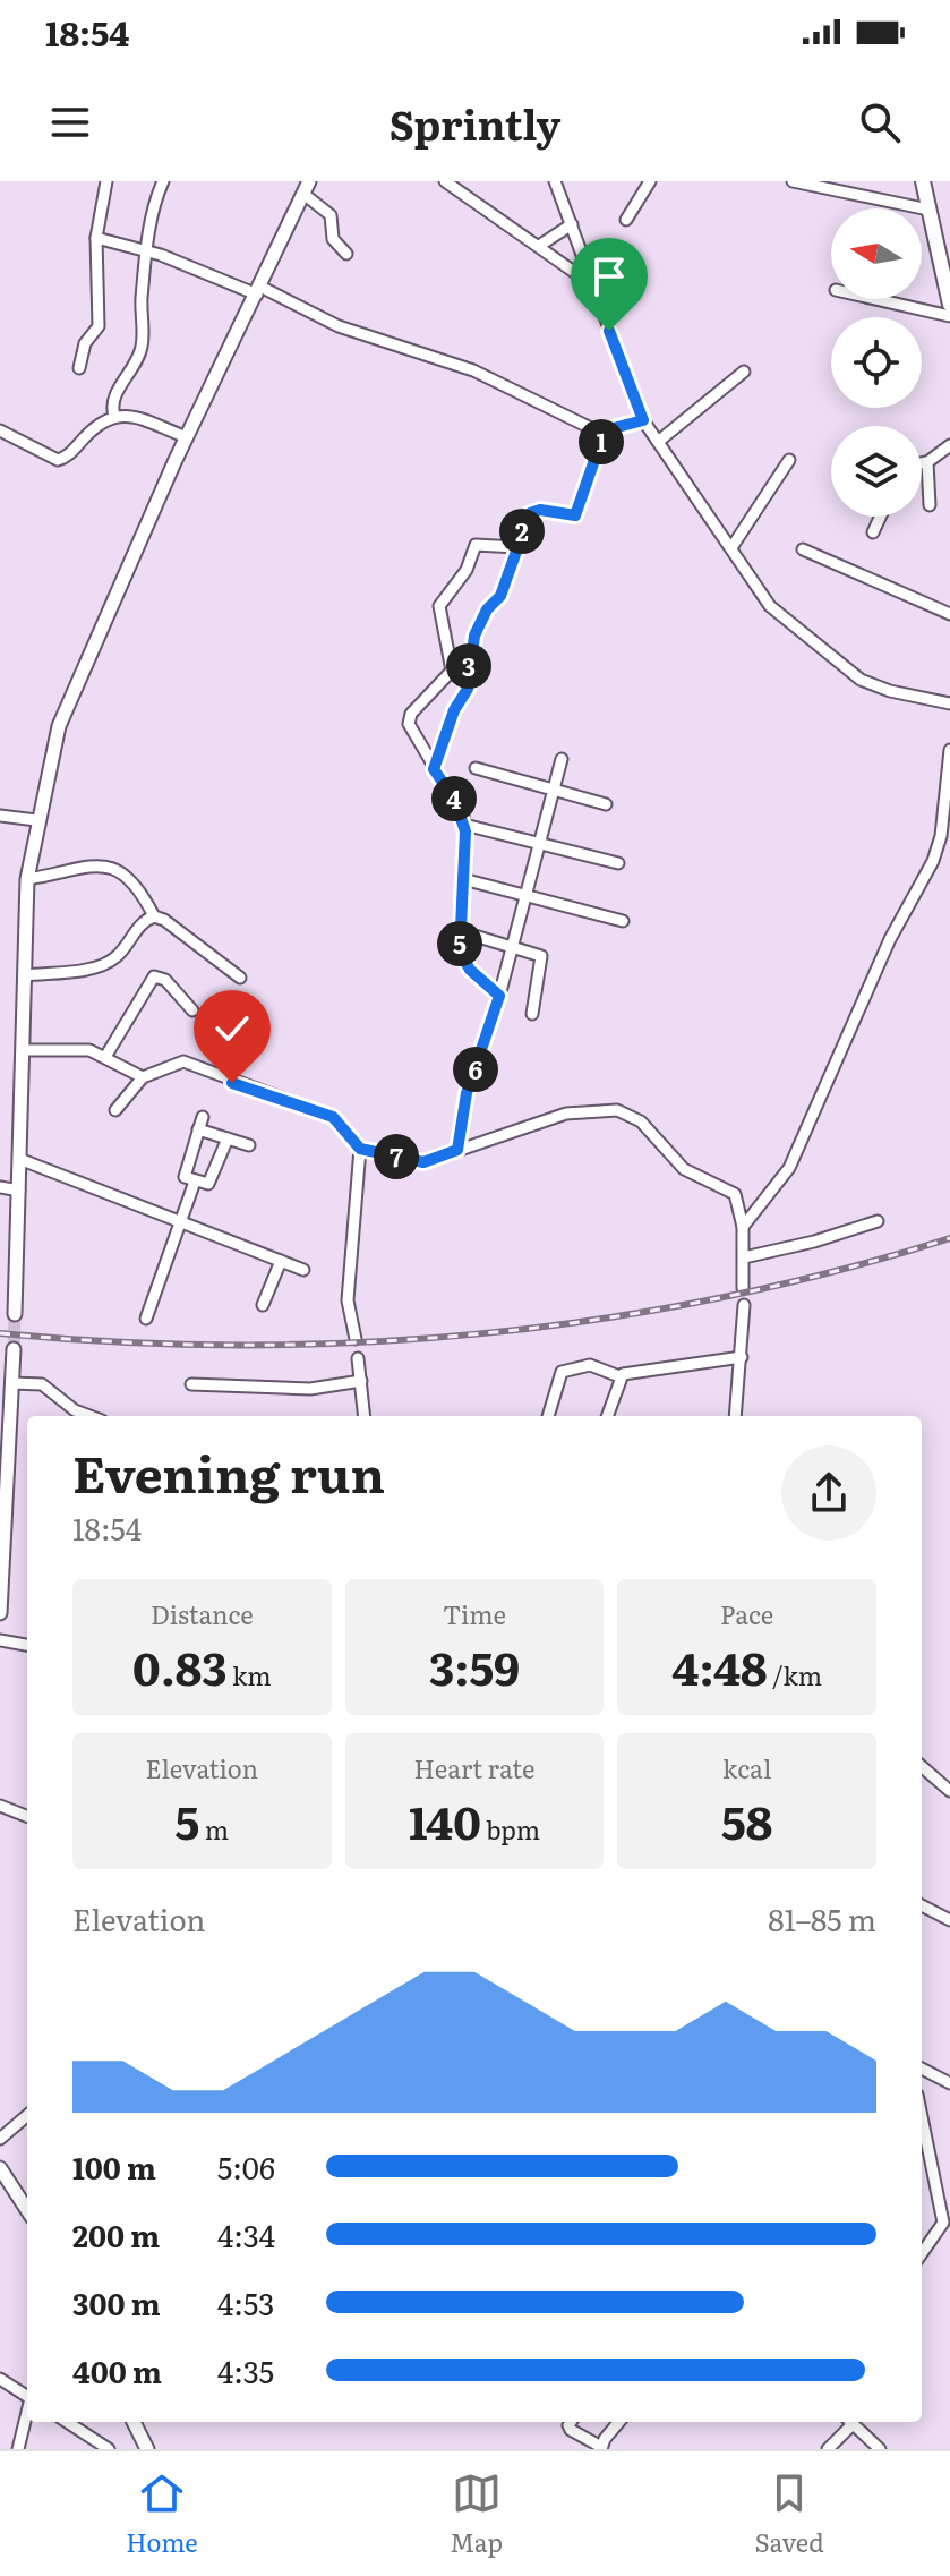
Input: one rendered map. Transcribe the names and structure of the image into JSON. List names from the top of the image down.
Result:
{
  "north": "left",
  "page": {
    "status": "18:54",
    "header": "Sprintly",
    "pins": [
      "1",
      "2",
      "3",
      "4",
      "5",
      "6",
      "7"
    ],
    "heading": ["Evening run", "18:54"],
    "stats": [
      ["Distance", "0.83 km"],
      ["Time", "3:59"],
      ["Pace", "4:48 /km"],
      ["Elevation", "5 m"],
      ["Heart rate", "140 bpm"],
      ["kcal", "58"]
    ],
    "chart": ["Elevation", "81–85 m"],
    "list": [
      {
        "name": "100 m",
        "note": "5:06"
      },
      {
        "name": "200 m",
        "note": "4:34"
      },
      {
        "name": "300 m",
        "note": "4:53"
      },
      {
        "name": "400 m",
        "note": "4:35"
      }
    ],
    "tabs": ["Home", "Map", "Saved"]
  }
}
